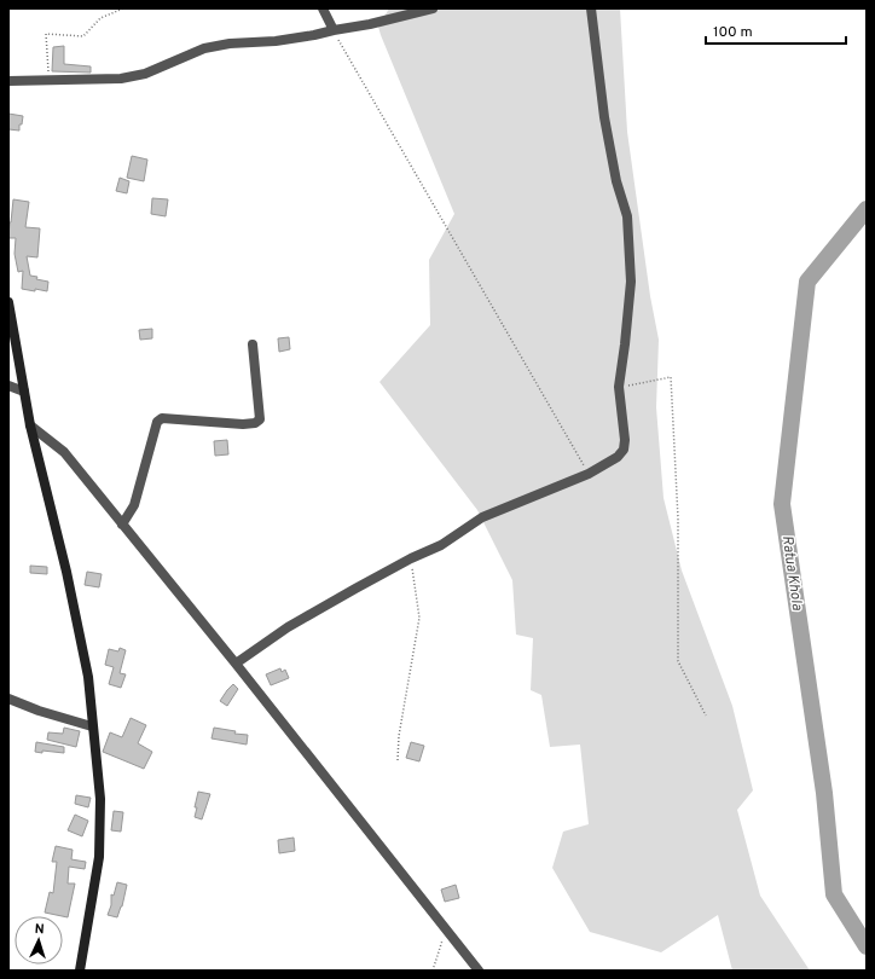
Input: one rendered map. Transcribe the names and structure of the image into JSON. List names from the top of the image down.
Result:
{
  "water": ["Ratua Khola"],
  "scale_bar": "100 m",
  "north": "top"
}
